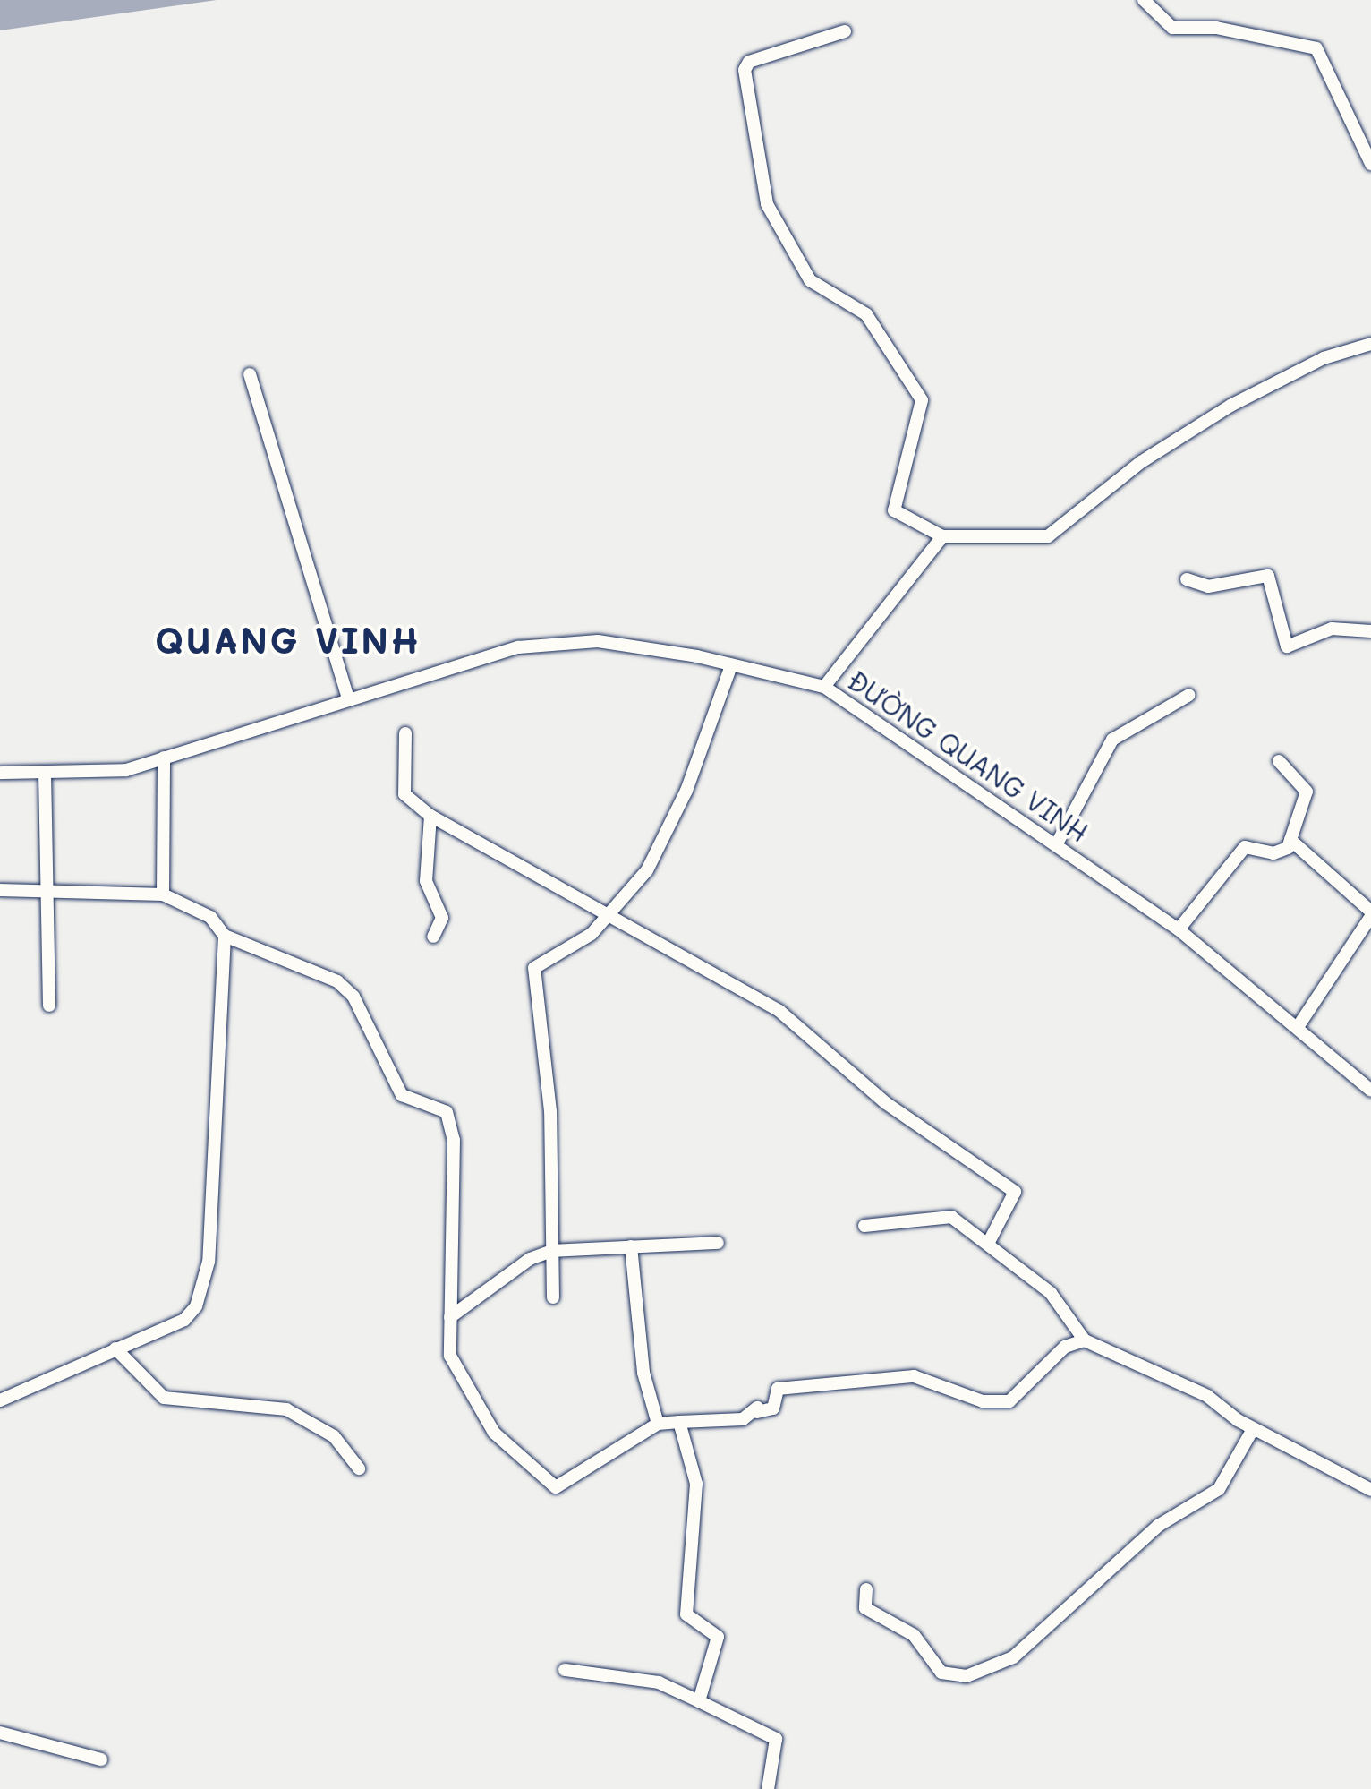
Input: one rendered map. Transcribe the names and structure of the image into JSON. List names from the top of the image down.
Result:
{
  "streets": {
    "street": ["ĐƯỜNG QUANG VINH"]
  },
  "districts": ["QUANG VINH"]
}
